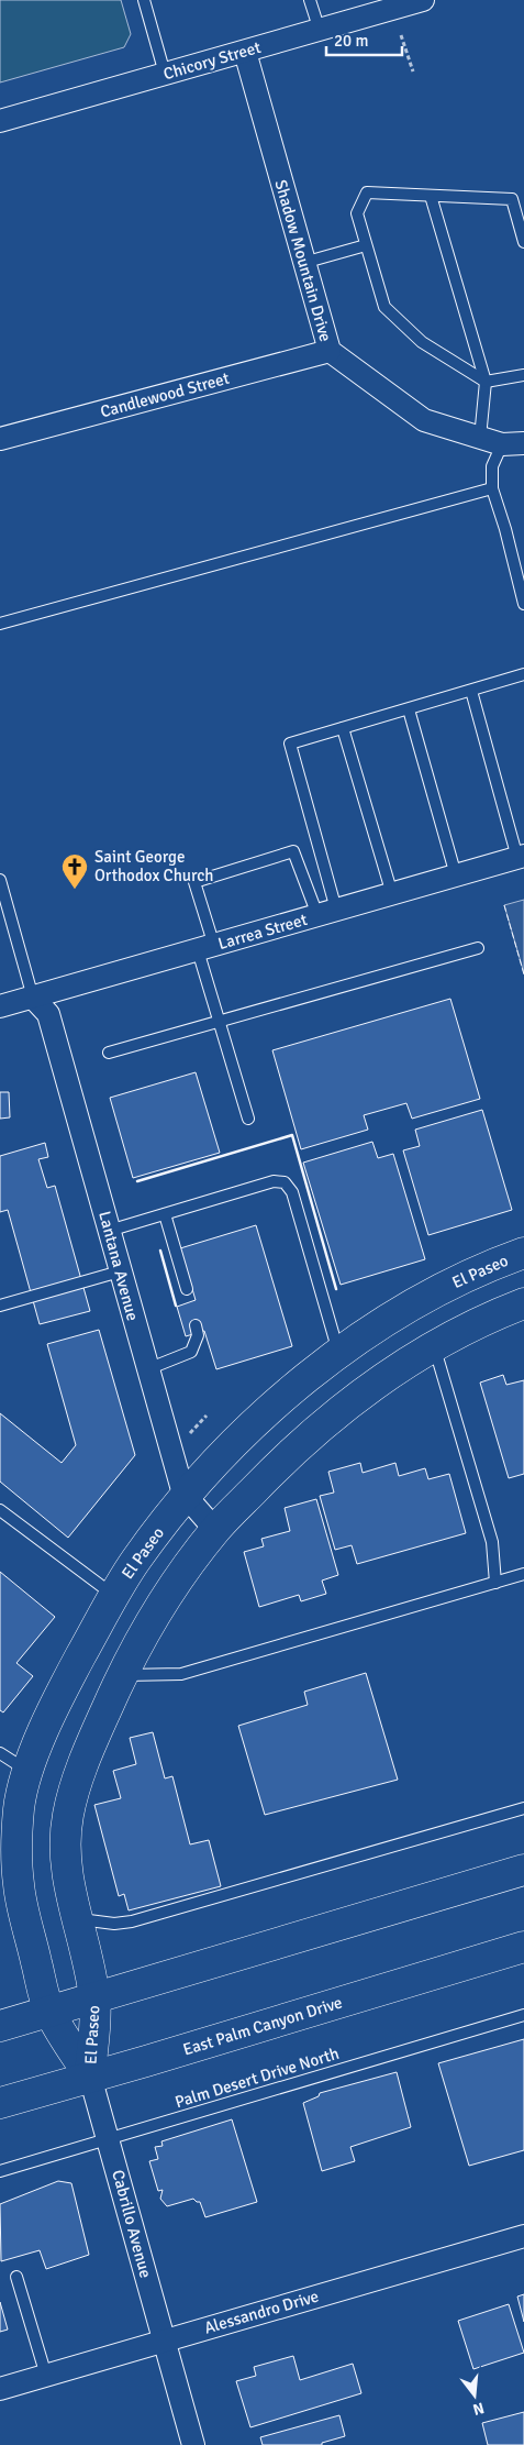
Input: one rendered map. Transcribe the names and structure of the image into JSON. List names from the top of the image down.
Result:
{
  "streets": {
    "street": [
      "Chicory Street",
      "Shadow Mountain Drive",
      "Candlewood Street",
      "Larrea Street",
      "Lantana Avenue",
      "El Paseo",
      "East Palm Canyon Drive",
      "Cabrillo Avenue",
      "Alessandro Drive"
    ],
    "lane": ["Palm Desert Drive North"]
  },
  "crossings": [
    ["Chicory Street", "Shadow Mountain Drive"],
    ["Shadow Mountain Drive", "Candlewood Street"],
    ["Larrea Street", "Lantana Avenue"],
    ["Lantana Avenue", "El Paseo"],
    ["El Paseo", "East Palm Canyon Drive"],
    ["El Paseo", "Cabrillo Avenue"],
    ["East Palm Canyon Drive", "Cabrillo Avenue"],
    ["Palm Desert Drive North", "Cabrillo Avenue"],
    ["Cabrillo Avenue", "Alessandro Drive"]
  ],
  "places": {
    "church": ["Saint George Orthodox Church"]
  },
  "scale_bar": "20 m",
  "north": "bottom"
}
